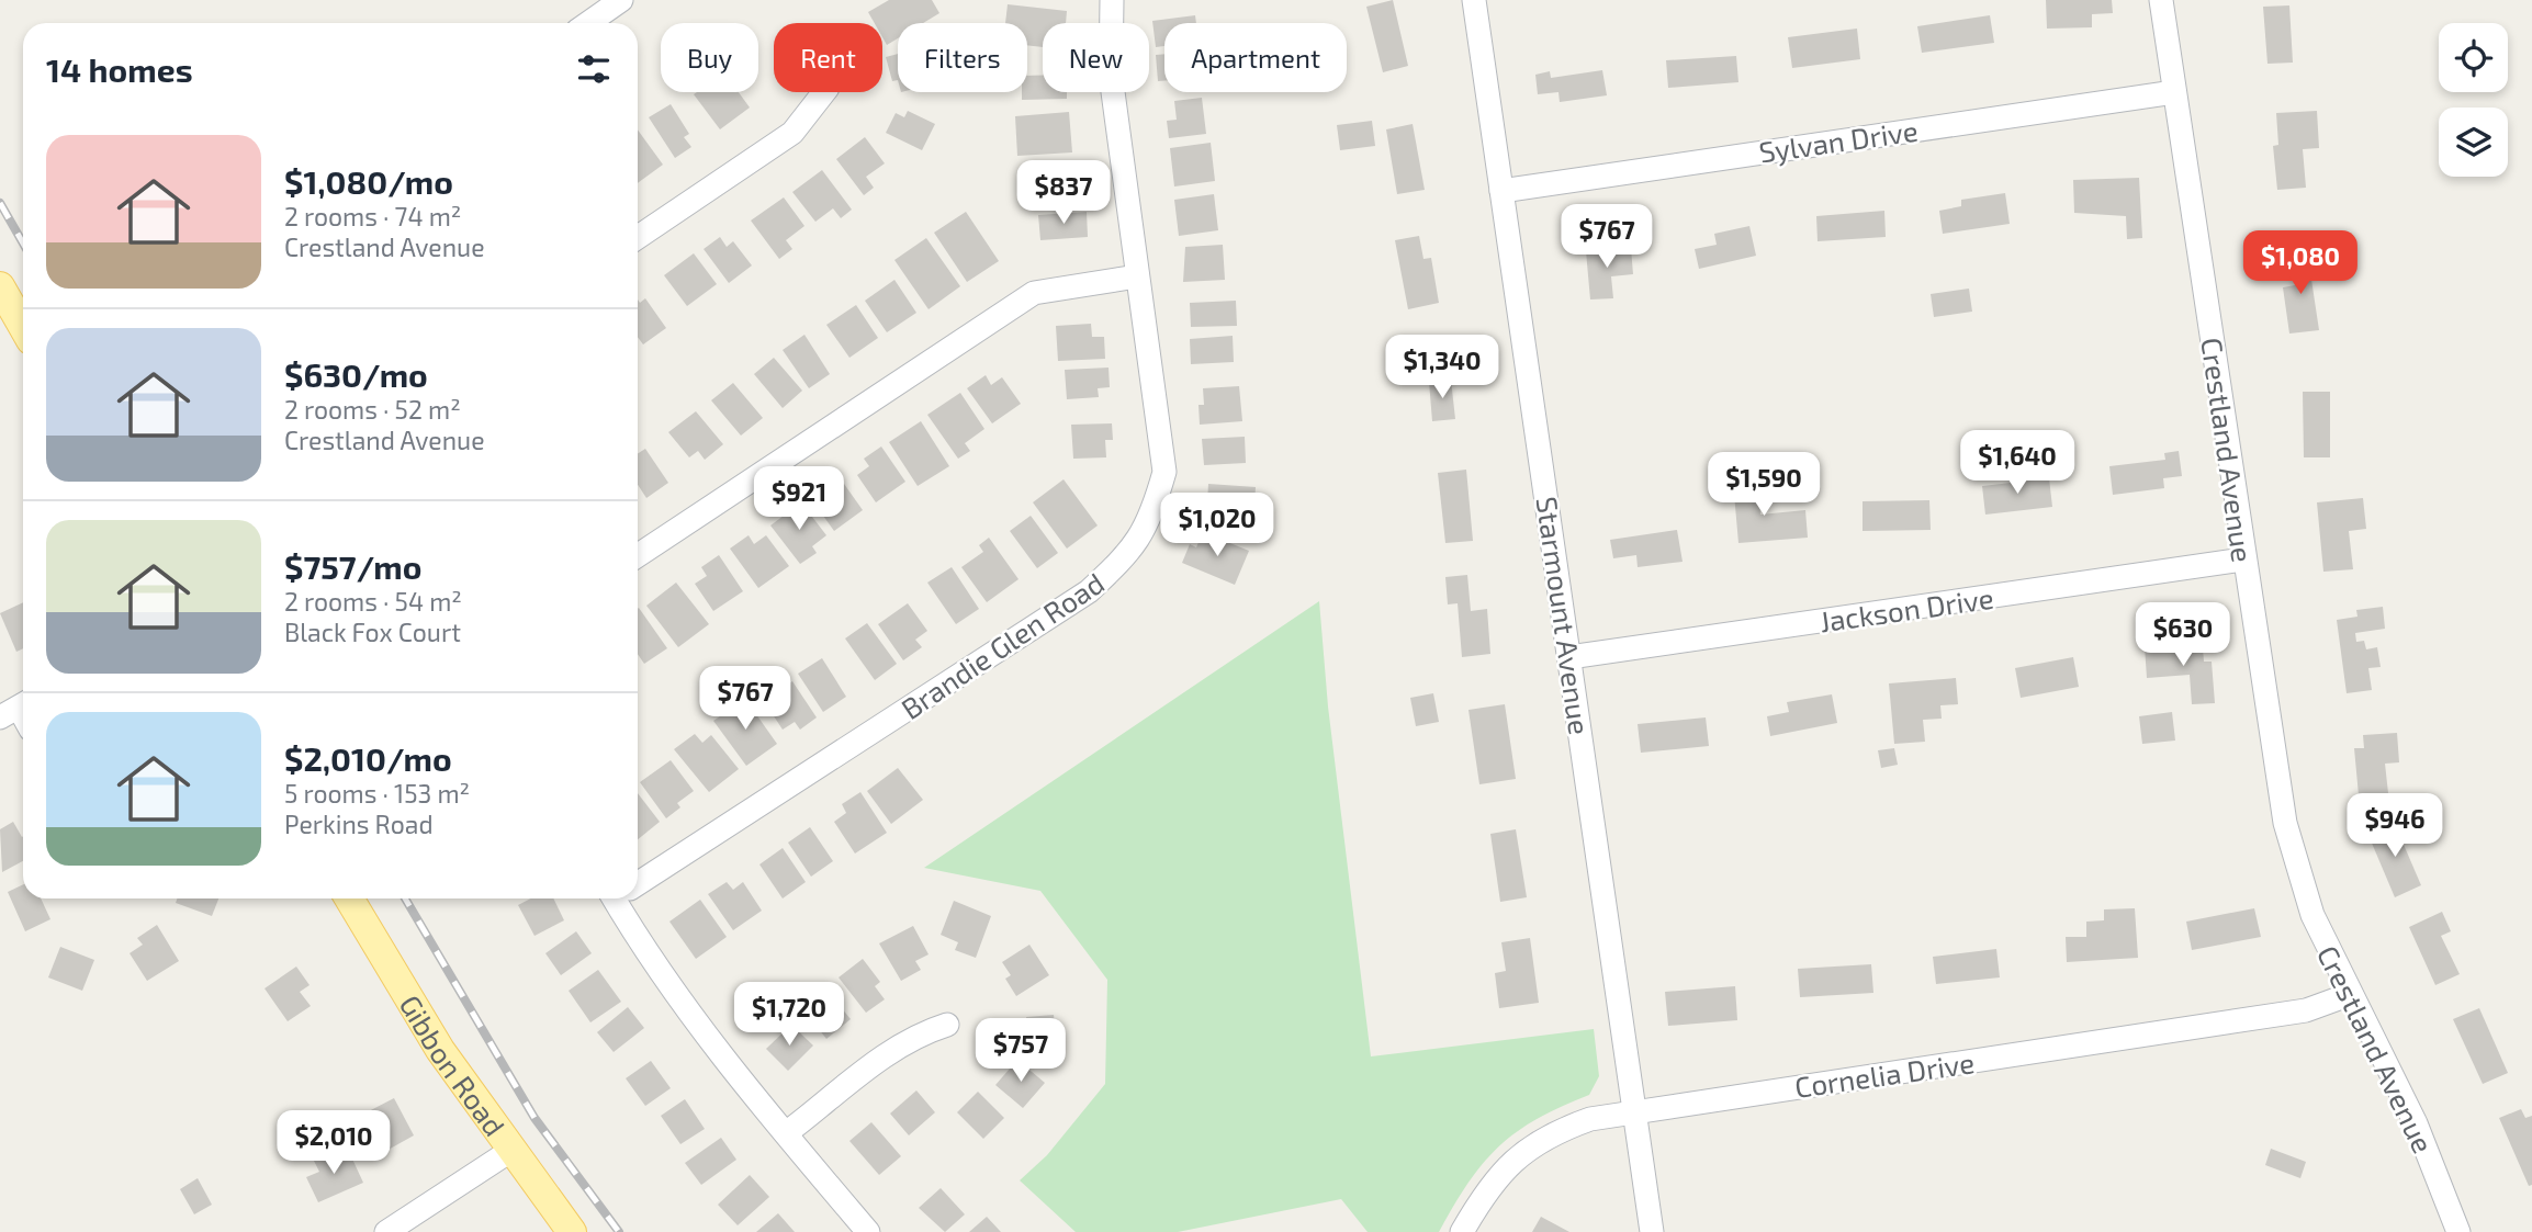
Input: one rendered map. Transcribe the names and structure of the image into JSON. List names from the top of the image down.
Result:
{
  "streets": {
    "main road": ["Gibbon Road"],
    "street": [
      "Sylvan Drive",
      "Crestland Avenue",
      "Jackson Drive",
      "Starmount Avenue",
      "Brandie Glen Road",
      "Cornelia Drive"
    ]
  },
  "crossings": [
    ["Sylvan Drive", "Crestland Avenue"],
    ["Sylvan Drive", "Starmount Avenue"],
    ["Crestland Avenue", "Jackson Drive"],
    ["Crestland Avenue", "Cornelia Drive"],
    ["Jackson Drive", "Starmount Avenue"],
    ["Starmount Avenue", "Cornelia Drive"]
  ],
  "page": {
    "chip": [
      "Buy",
      "Rent",
      "Filters",
      "New",
      "Apartment"
    ],
    "heading": "14 homes",
    "list": [
      {
        "name": "$1,080/mo",
        "note": "2 rooms · 74 m² · Crestland Avenue"
      },
      {
        "name": "$630/mo",
        "note": "2 rooms · 52 m² · Crestland Avenue"
      },
      {
        "name": "$757/mo",
        "note": "2 rooms · 54 m² · Black Fox Court"
      },
      {
        "name": "$2,010/mo",
        "note": "5 rooms · 153 m² · Perkins Road"
      }
    ],
    "price": [
      "$837",
      "$767",
      "$1,080",
      "$1,340",
      "$1,640",
      "$1,590",
      "$921",
      "$1,020",
      "$630",
      "$767",
      "$946",
      "$1,720",
      "$757",
      "$2,010"
    ]
  }
}
